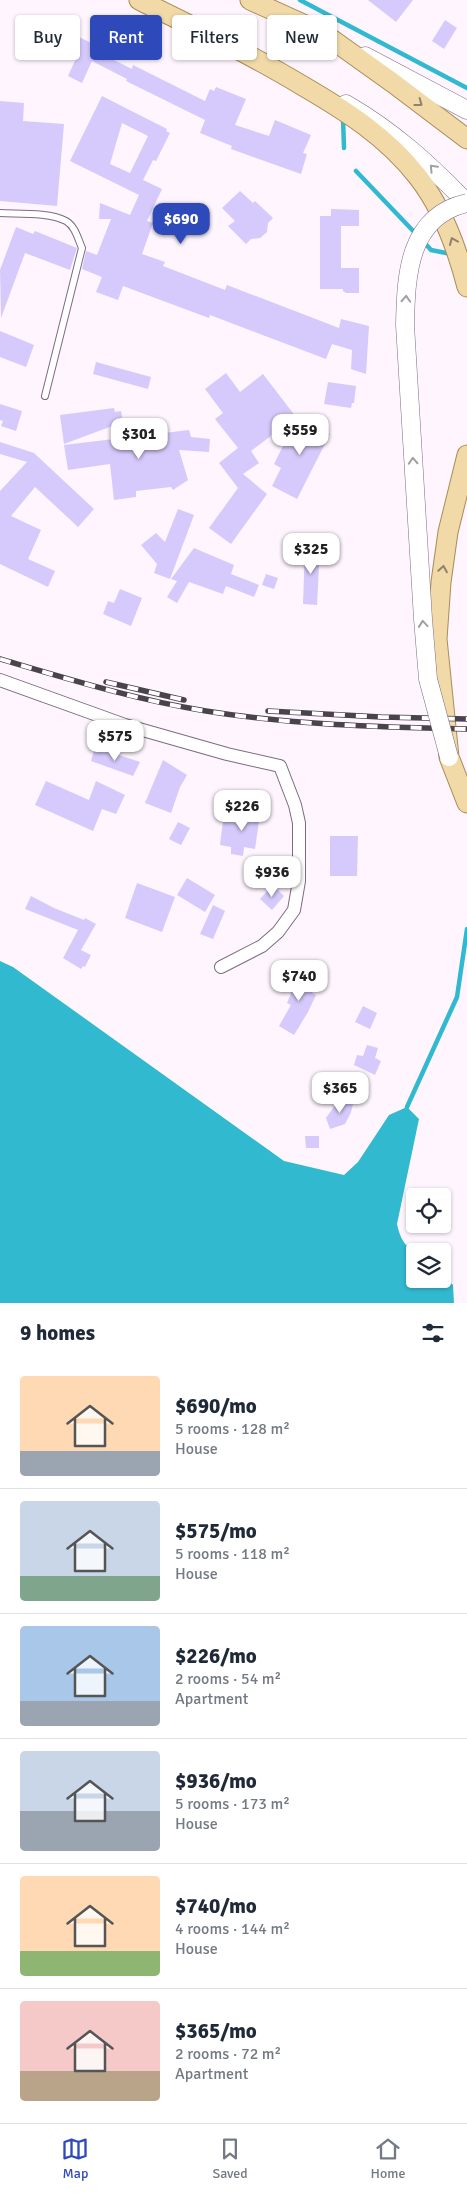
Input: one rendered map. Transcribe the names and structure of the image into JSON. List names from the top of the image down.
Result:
{
  "page": {
    "chip": [
      "Buy",
      "Rent",
      "Filters",
      "New"
    ],
    "price": [
      "$690",
      "$559",
      "$301",
      "$325",
      "$575",
      "$226",
      "$936",
      "$740",
      "$365"
    ],
    "heading": "9 homes",
    "list": [
      {
        "name": "$690/mo",
        "note": "5 rooms · 128 m² · House"
      },
      {
        "name": "$575/mo",
        "note": "5 rooms · 118 m² · House"
      },
      {
        "name": "$226/mo",
        "note": "2 rooms · 54 m² · Apartment"
      },
      {
        "name": "$936/mo",
        "note": "5 rooms · 173 m² · House"
      },
      {
        "name": "$740/mo",
        "note": "4 rooms · 144 m² · House"
      },
      {
        "name": "$365/mo",
        "note": "2 rooms · 72 m² · Apartment"
      }
    ],
    "tabs": ["Map", "Saved", "Home"]
  }
}
